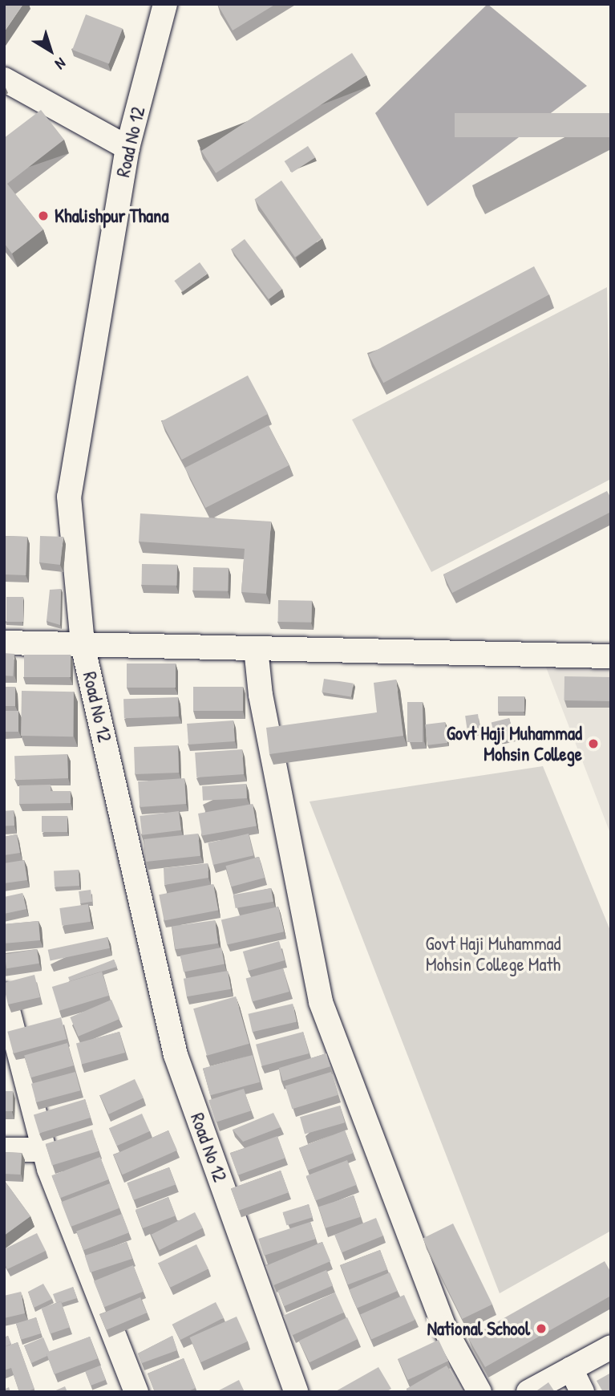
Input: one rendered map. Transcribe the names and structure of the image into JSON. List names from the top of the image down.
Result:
{
  "streets": {
    "street": ["Road No 12"]
  },
  "parks": ["Govt Haji Muhammad Mohsin College Math"],
  "places": ["Khalishpur Thana", "Govt Haji Muhammad Mohsin College", "National School"],
  "north": "bottom right"
}
